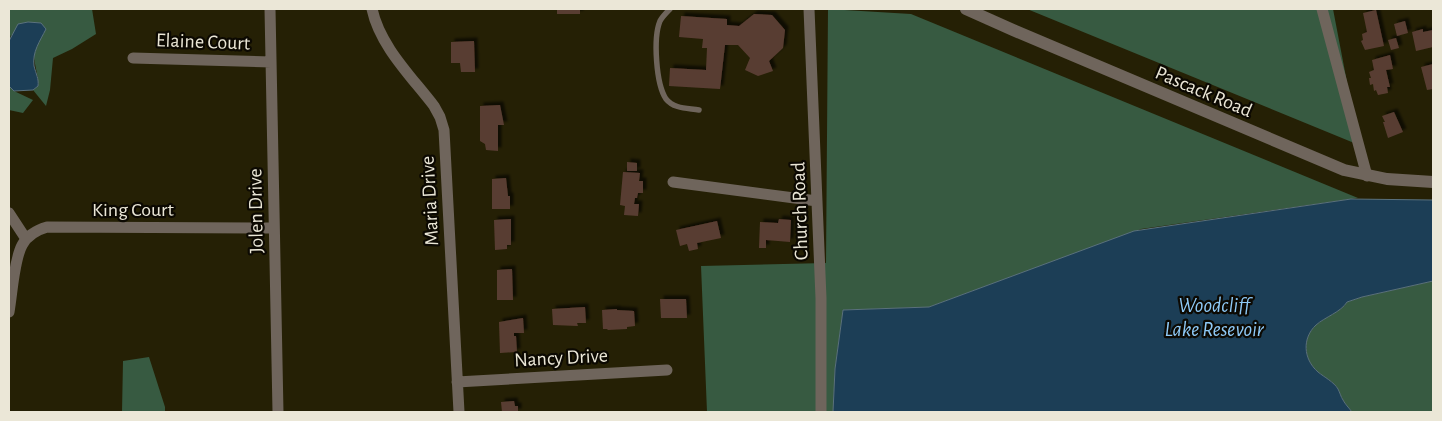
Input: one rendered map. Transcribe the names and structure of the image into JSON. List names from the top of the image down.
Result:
{
  "streets": {
    "street": [
      "Elaine Court",
      "Pascack Road",
      "Maria Drive",
      "King Court",
      "Jolen Drive",
      "Church Road",
      "Nancy Drive"
    ]
  },
  "crossings": [
    ["Elaine Court", "Jolen Drive"],
    ["Maria Drive", "Nancy Drive"],
    ["King Court", "Jolen Drive"]
  ],
  "water": ["Woodcliff Lake Resevoir"]
}
